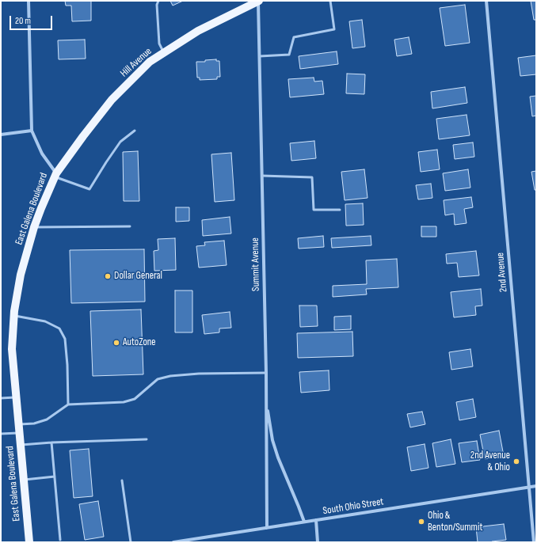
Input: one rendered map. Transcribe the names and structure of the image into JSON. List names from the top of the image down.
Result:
{
  "streets": {
    "main road": ["Hill Avenue", "East Galena Boulevard"],
    "street": ["Summit Avenue", "2nd Avenue", "South Ohio Street"]
  },
  "crossings": [
    ["Hill Avenue", "East Galena Boulevard"],
    ["Hill Avenue", "Summit Avenue"],
    ["Summit Avenue", "South Ohio Street"],
    ["2nd Avenue", "South Ohio Street"]
  ],
  "places": [
    "Dollar General",
    "AutoZone",
    "2nd Avenue & Ohio",
    "Ohio & Benton/Summit"
  ],
  "scale_bar": "20 m"
}
